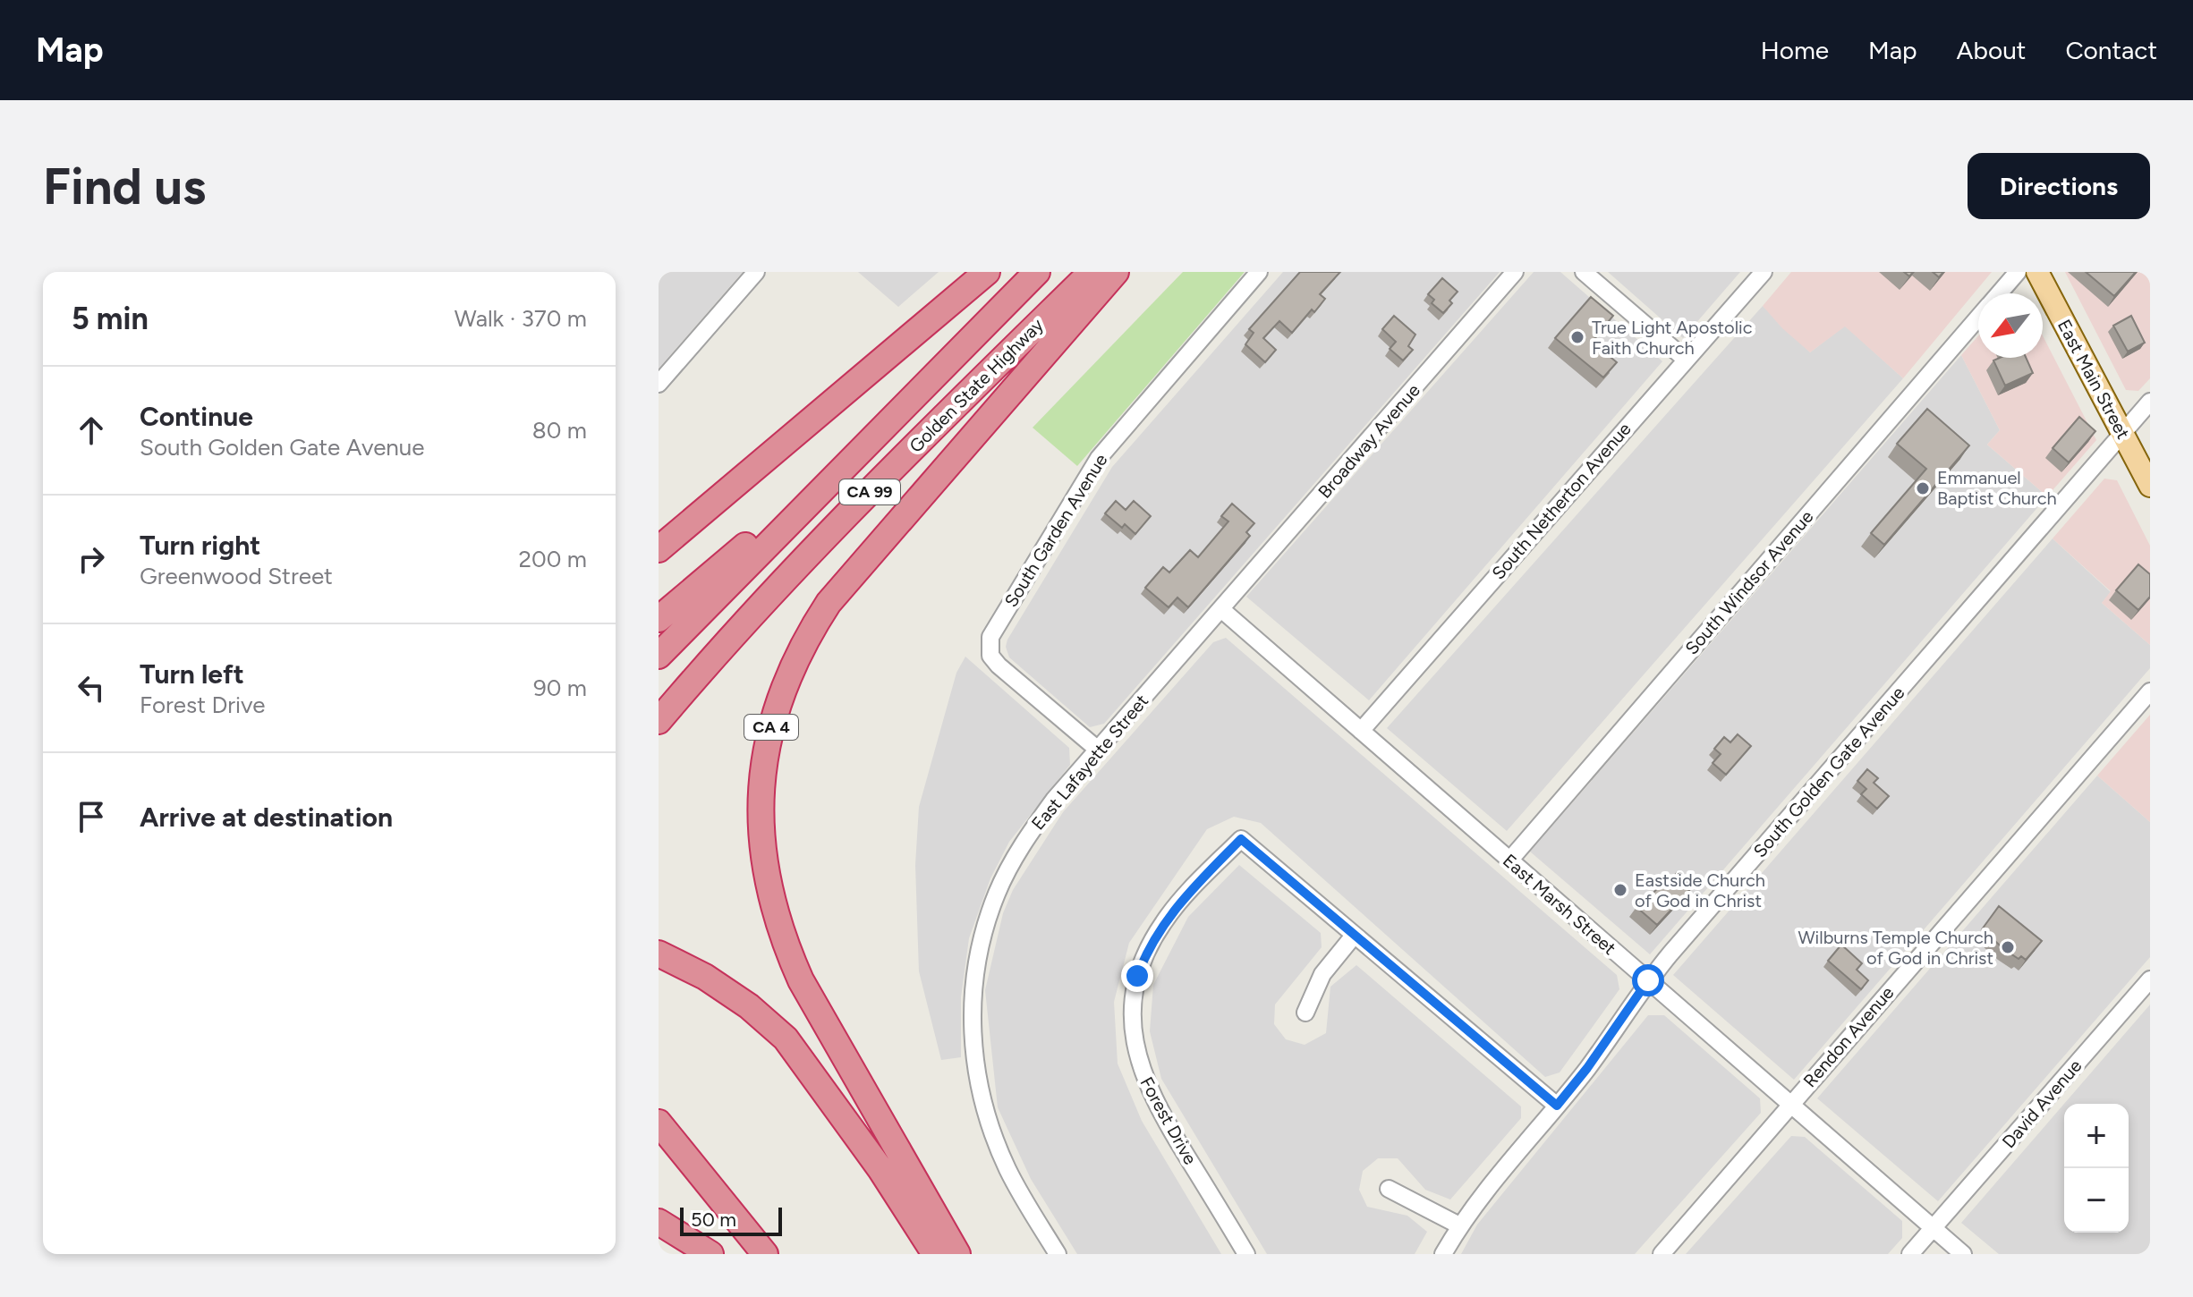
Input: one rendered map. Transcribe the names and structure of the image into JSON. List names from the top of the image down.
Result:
{
  "streets": {
    "highway": ["Golden State Highway", "CA 99", "CA 4"],
    "main road": ["East Main Street"],
    "street": [
      "Broadway Avenue",
      "South Netherton Avenue",
      "South Garden Avenue",
      "South Windsor Avenue",
      "East Lafayette Street",
      "South Golden Gate Avenue",
      "East Marsh Street",
      "Rendon Avenue",
      "David Avenue",
      "Forest Drive"
    ]
  },
  "crossings": [
    ["East Main Street", "South Golden Gate Avenue"],
    ["Broadway Avenue", "East Lafayette Street"],
    ["Broadway Avenue", "East Marsh Street"],
    ["South Netherton Avenue", "East Marsh Street"],
    ["South Garden Avenue", "East Lafayette Street"],
    ["South Windsor Avenue", "East Marsh Street"],
    ["East Lafayette Street", "East Marsh Street"],
    ["South Golden Gate Avenue", "East Marsh Street"],
    ["East Marsh Street", "Rendon Avenue"],
    ["East Marsh Street", "David Avenue"]
  ],
  "places": [
    "True Light Apostolic Faith Church",
    "Emmanuel Baptist Church",
    "Eastside Church of God in Christ",
    "Wilburns Temple Church of God in Christ"
  ],
  "scale_bar": "50 m",
  "north": "bottom left",
  "page": {
    "header": "Map",
    "nav": [
      "Home",
      "Map",
      "About",
      "Contact"
    ],
    "buttons": "Directions",
    "title": "Find us",
    "heading": ["5 min", "Walk · 370 m"],
    "list": [
      ["Continue", "South Golden Gate Avenue", "80 m"],
      ["Turn right", "Greenwood Street", "200 m"],
      ["Turn left", "Forest Drive", "90 m"],
      "Arrive at destination"
    ],
    "map_buttons": ["+", "−"],
    "scale": "50 m"
  }
}
